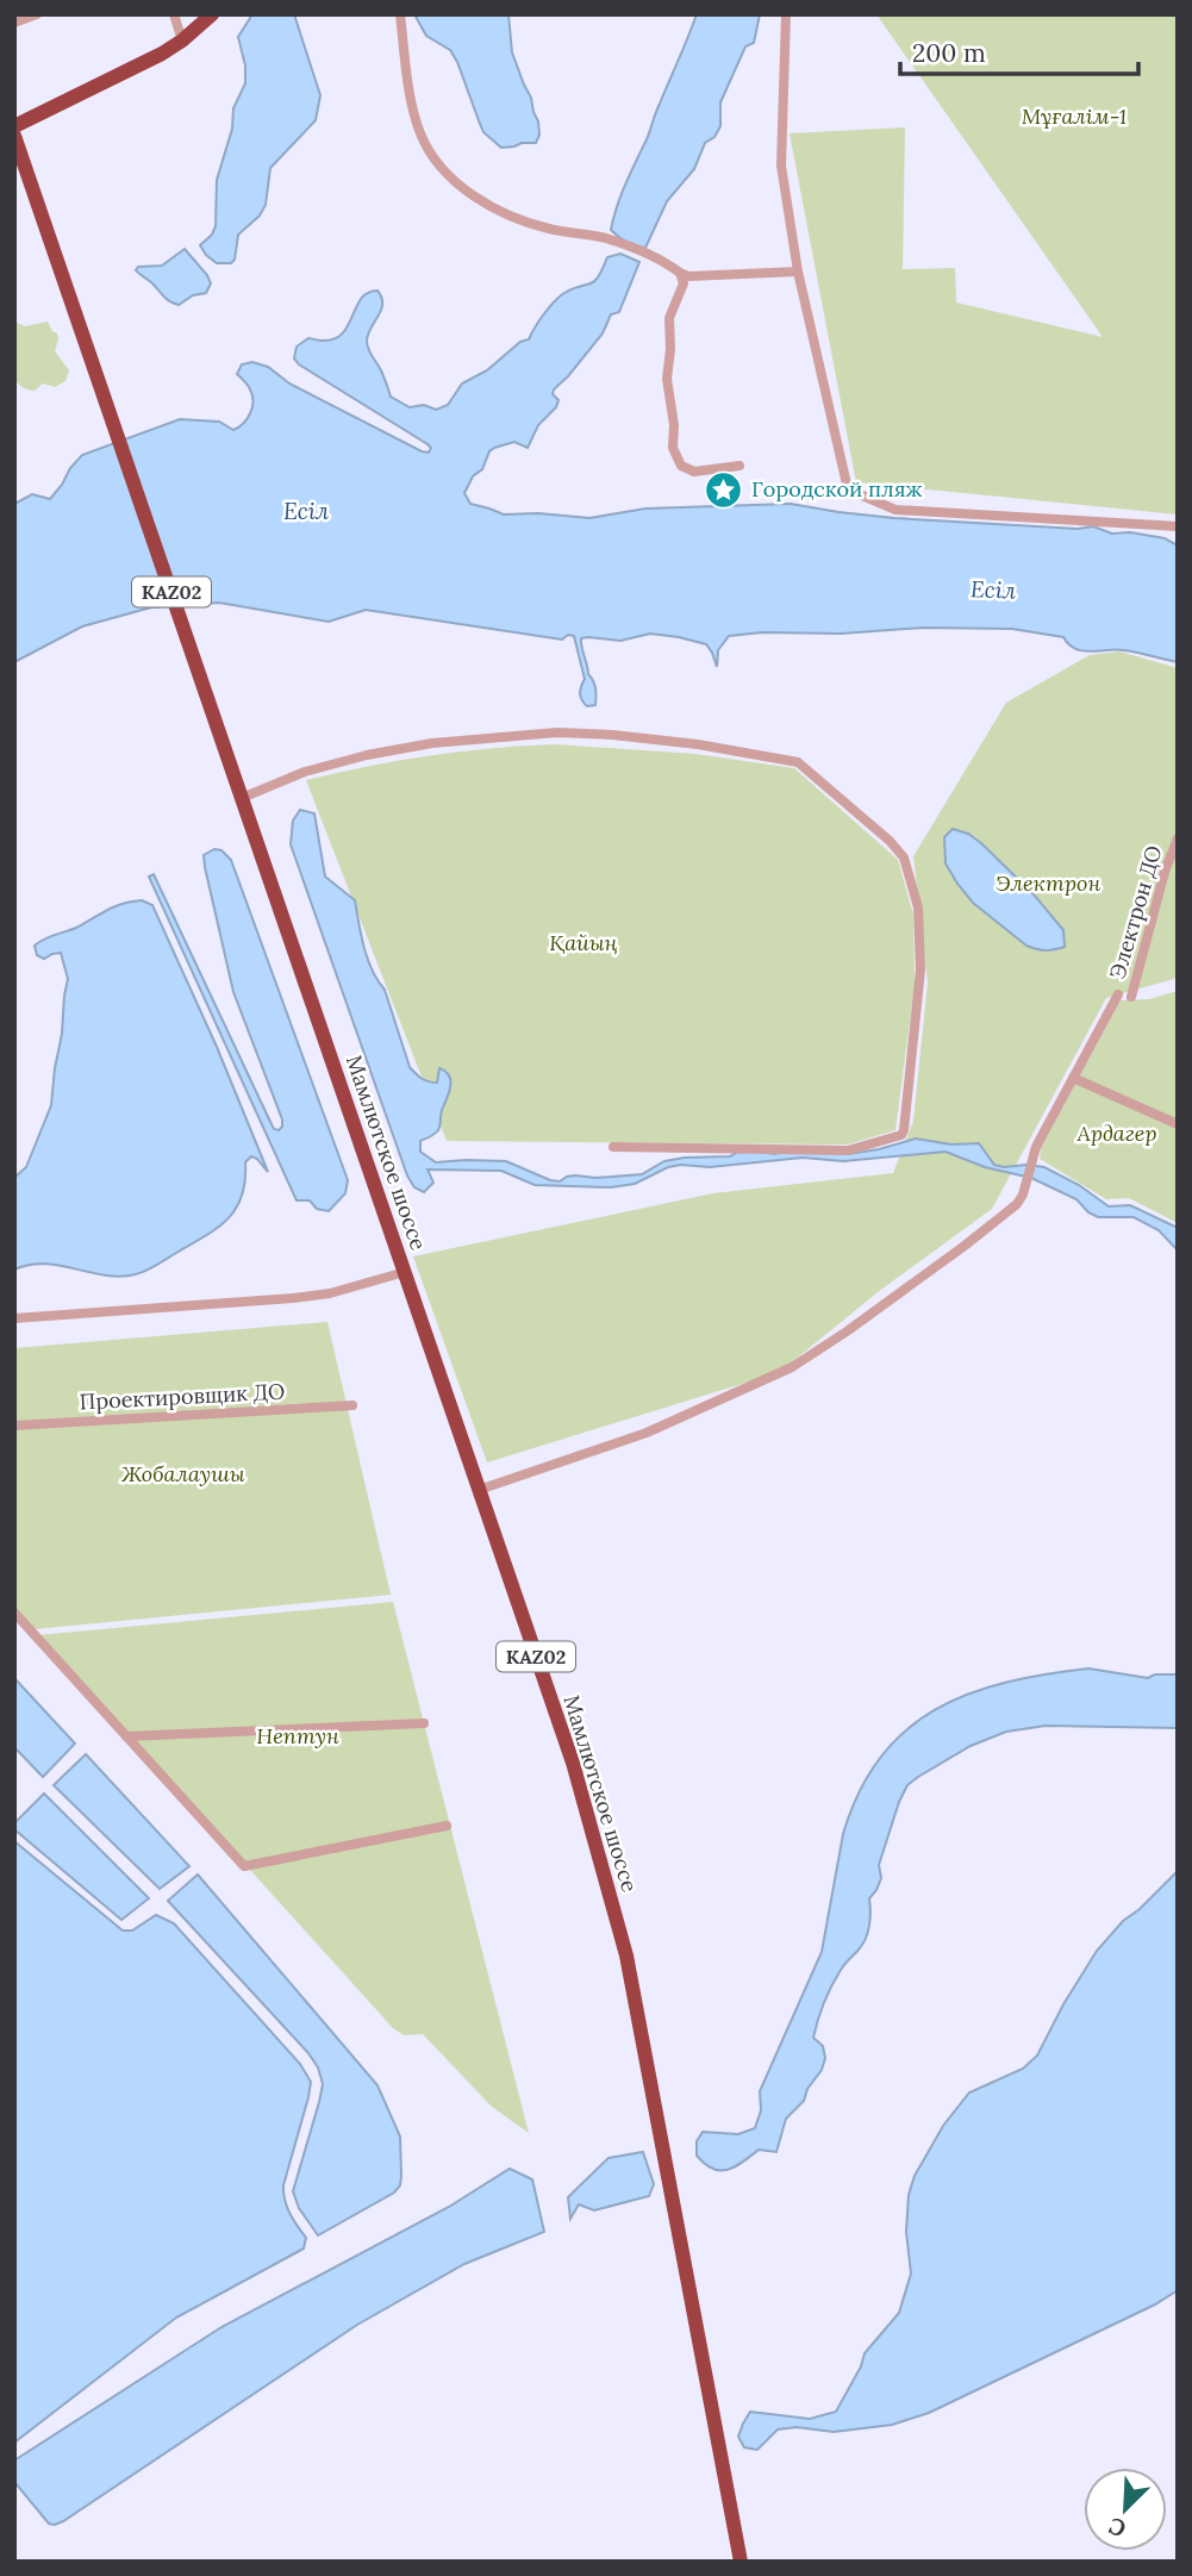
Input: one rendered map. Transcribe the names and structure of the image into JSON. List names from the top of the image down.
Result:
{
  "streets": {
    "highway": ["KAZ02", "Мамлютское шоссе"],
    "street": ["Электрон ДО", "Проектировщик ДО"]
  },
  "water": ["Есіл"],
  "parks": [
    "Мұғалім-1",
    "Электрон",
    "Қайың",
    "Ардагер",
    "Жобалаушы",
    "Нептун"
  ],
  "places": {
    "place": ["Городской пляж"]
  },
  "scale_bar": "200 m",
  "north": "bottom left"
}
